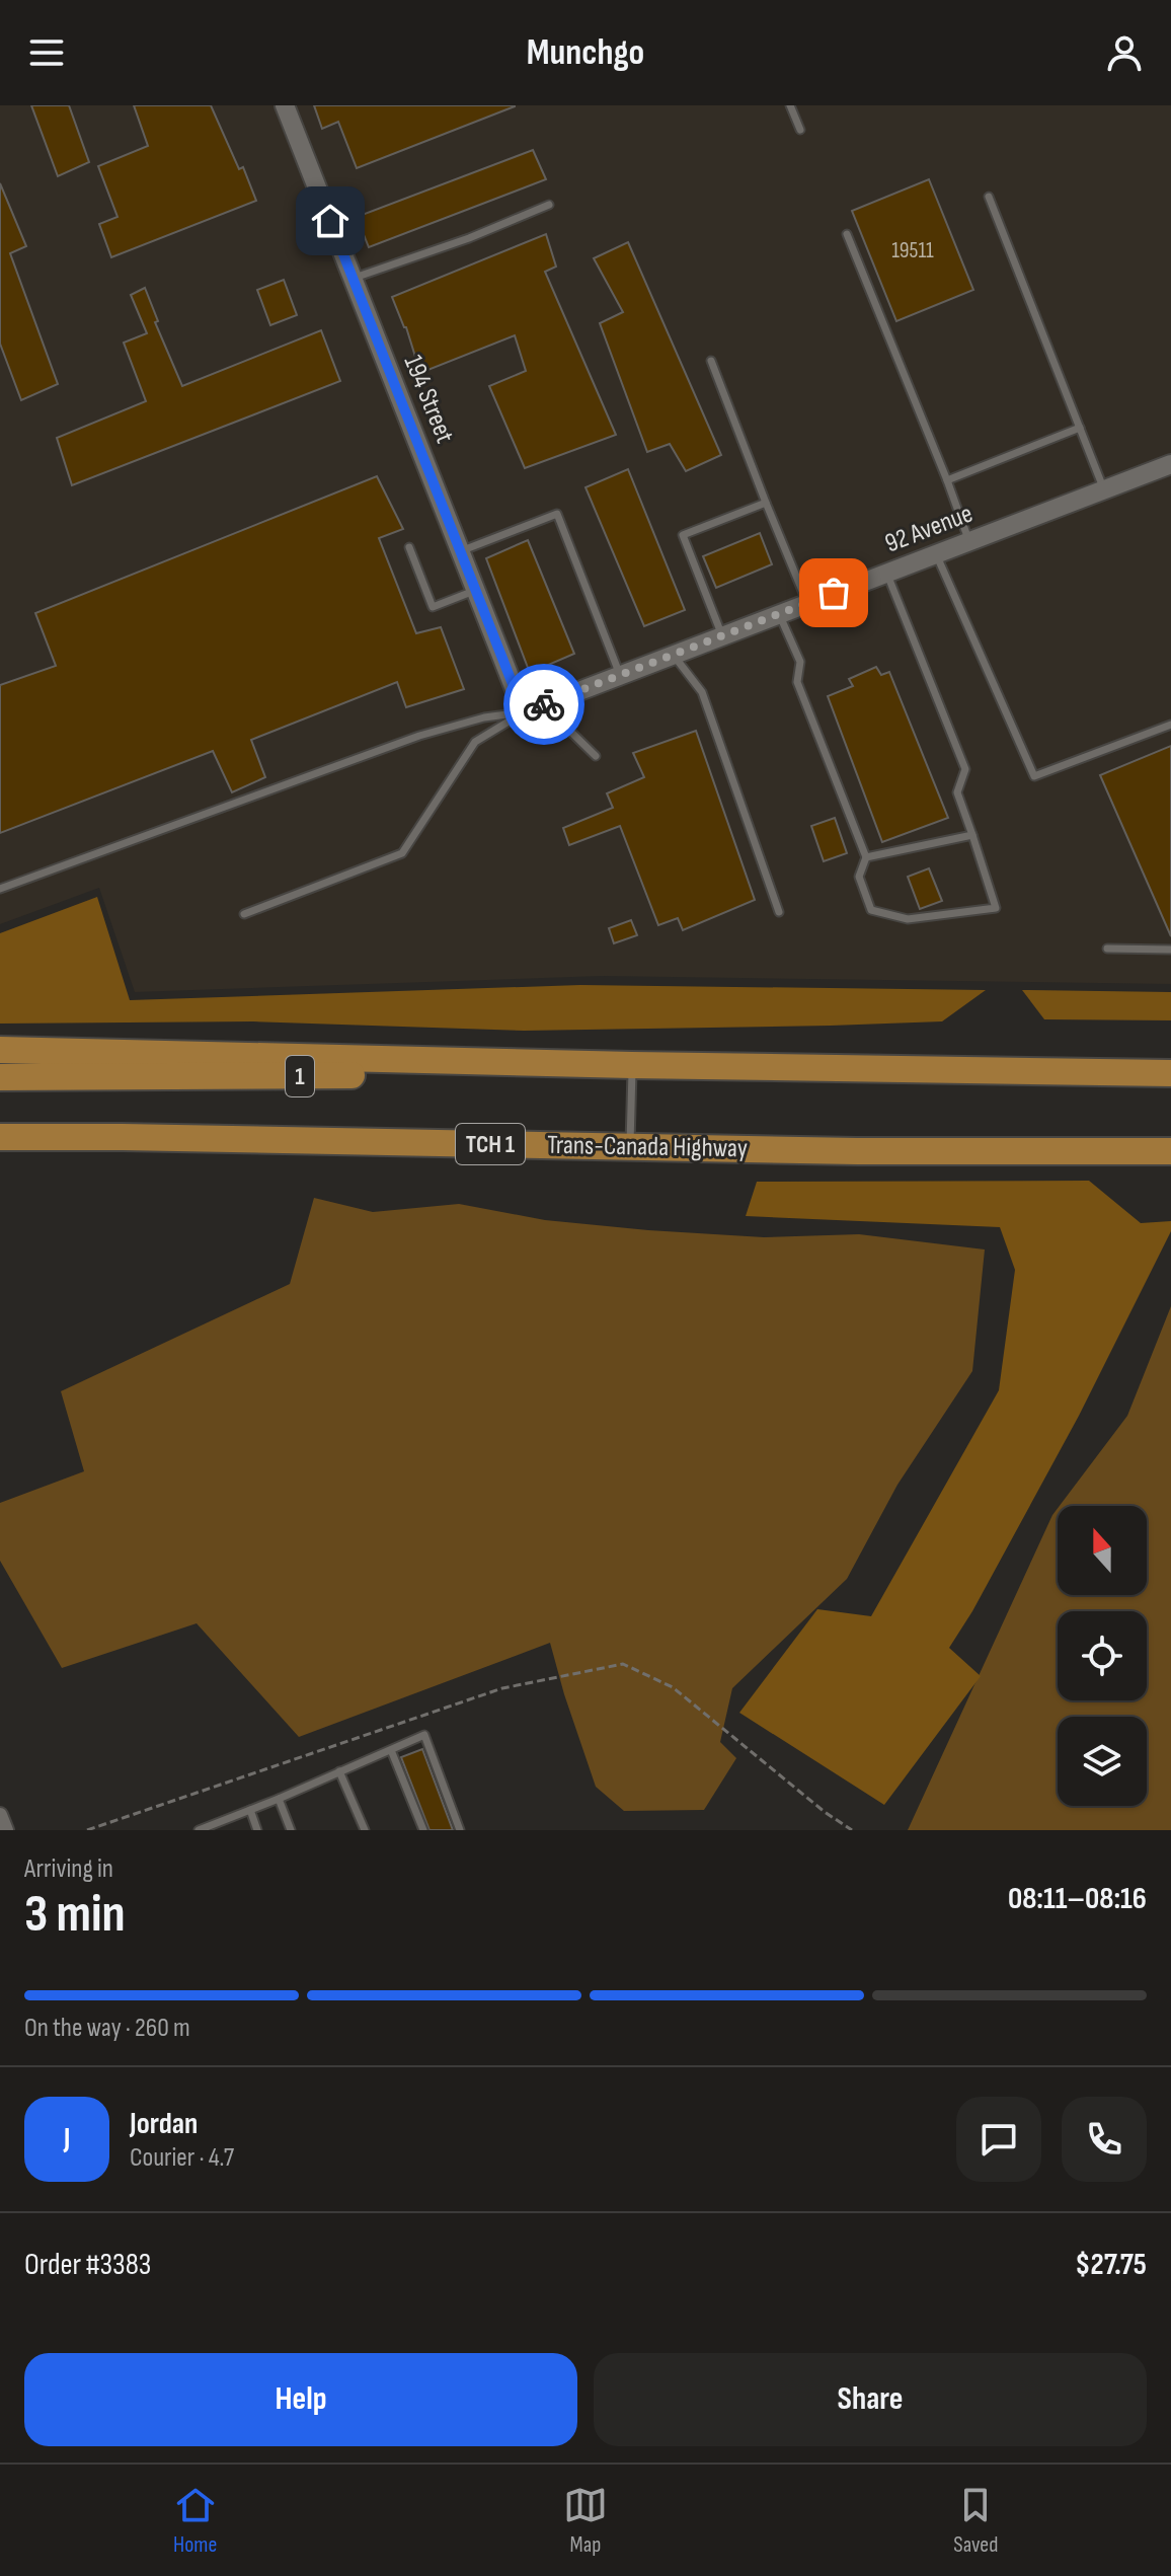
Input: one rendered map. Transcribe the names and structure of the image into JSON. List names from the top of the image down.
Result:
{
  "streets": {
    "highway": ["1", "TCH 1", "Trans-Canada Highway"],
    "street": ["194 Street", "92 Avenue"]
  },
  "crossings": [
    ["194 Street", "92 Avenue"]
  ],
  "house_numbers": ["19511"],
  "north": "top",
  "page": {
    "header": "Munchgo",
    "heading": ["3 min", "Arriving in", "08:11–08:16"],
    "panel": [
      "Jordan",
      "Courier · 4.7",
      "Order #3383",
      "$27.75"
    ],
    "bar": "On the way · 260 m",
    "round": "J",
    "buttons": ["Help", "Share"],
    "tabs": ["Home", "Map", "Saved"]
  }
}
